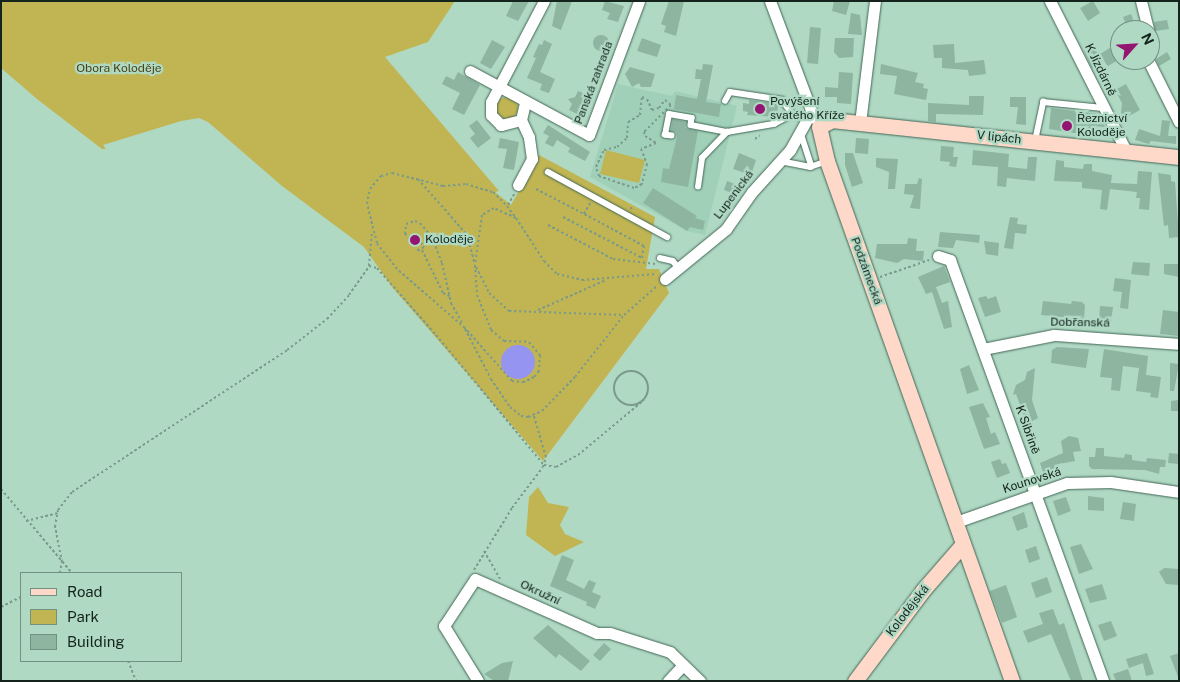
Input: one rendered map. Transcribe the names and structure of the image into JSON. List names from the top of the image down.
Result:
{
  "streets": {
    "street": [
      "K Jízdárně",
      "Panská zahrada",
      "V lipách",
      "Lupenická",
      "Podzámecká",
      "Dobřanská",
      "K Sibřině",
      "Kounovská",
      "Okružní",
      "Kolodějská"
    ]
  },
  "crossings": [
    ["K Jízdárně", "V lipách"],
    ["V lipách", "Lupenická"],
    ["V lipách", "Podzámecká"],
    ["Lupenická", "Podzámecká"],
    ["Podzámecká", "Kounovská"],
    ["Podzámecká", "Kolodějská"],
    ["Dobřanská", "K Sibřině"],
    ["K Sibřině", "Kounovská"]
  ],
  "parks": ["Obora Koloděje"],
  "places": ["Povýšení svatého Kříže", "Řeznictví Koloděje", "Koloděje"],
  "legend": ["Road", "Park", "Building"],
  "north": "top right"
}
